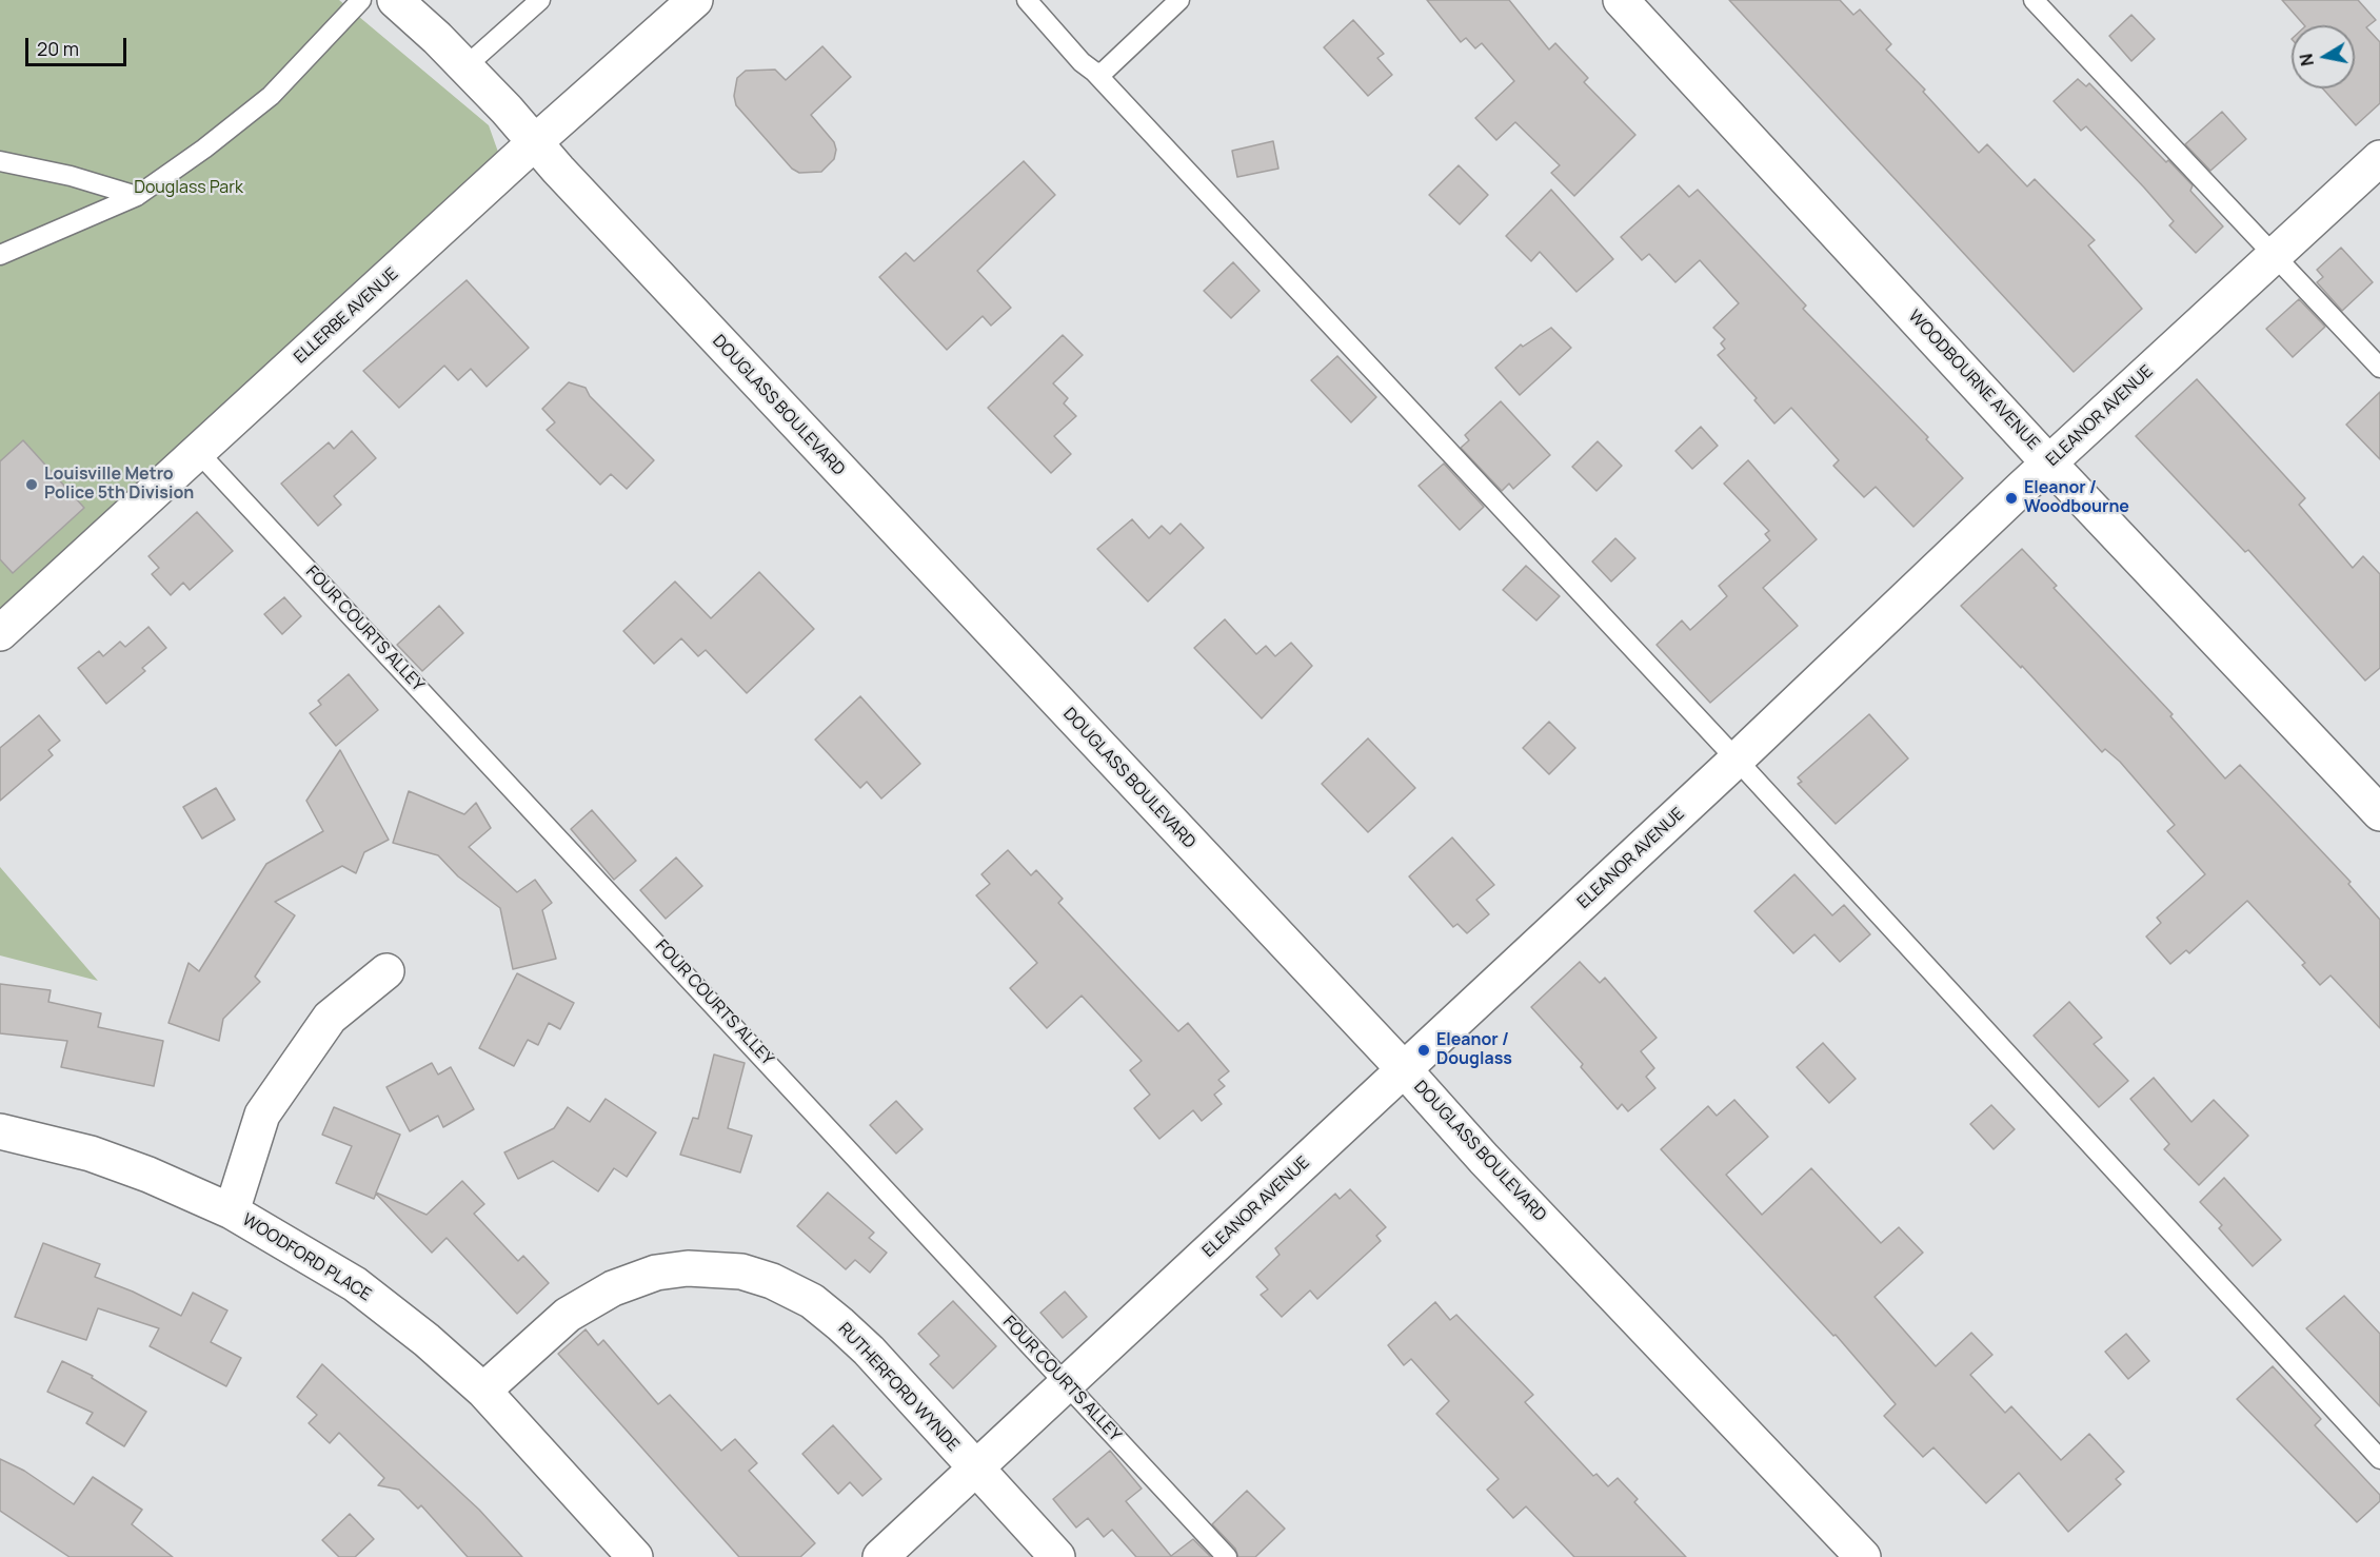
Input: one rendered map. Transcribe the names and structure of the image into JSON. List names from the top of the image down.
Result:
{
  "streets": {
    "street": [
      "ELLERBE AVENUE",
      "WOODBOURNE AVENUE",
      "DOUGLASS BOULEVARD",
      "ELEANOR AVENUE",
      "WOODFORD PLACE",
      "RUTHERFORD WYNDE"
    ],
    "lane": ["FOUR COURTS ALLEY"]
  },
  "crossings": [
    ["ELLERBE AVENUE", "DOUGLASS BOULEVARD"],
    ["ELLERBE AVENUE", "FOUR COURTS ALLEY"],
    ["WOODBOURNE AVENUE", "ELEANOR AVENUE"],
    ["DOUGLASS BOULEVARD", "ELEANOR AVENUE"],
    ["ELEANOR AVENUE", "FOUR COURTS ALLEY"],
    ["ELEANOR AVENUE", "RUTHERFORD WYNDE"],
    ["WOODFORD PLACE", "RUTHERFORD WYNDE"]
  ],
  "parks": ["Douglass Park"],
  "places": ["Louisville Metro Police 5th Division", "Eleanor / Woodbourne", "Eleanor / Douglass"],
  "scale_bar": "20 m",
  "north": "left"
}
